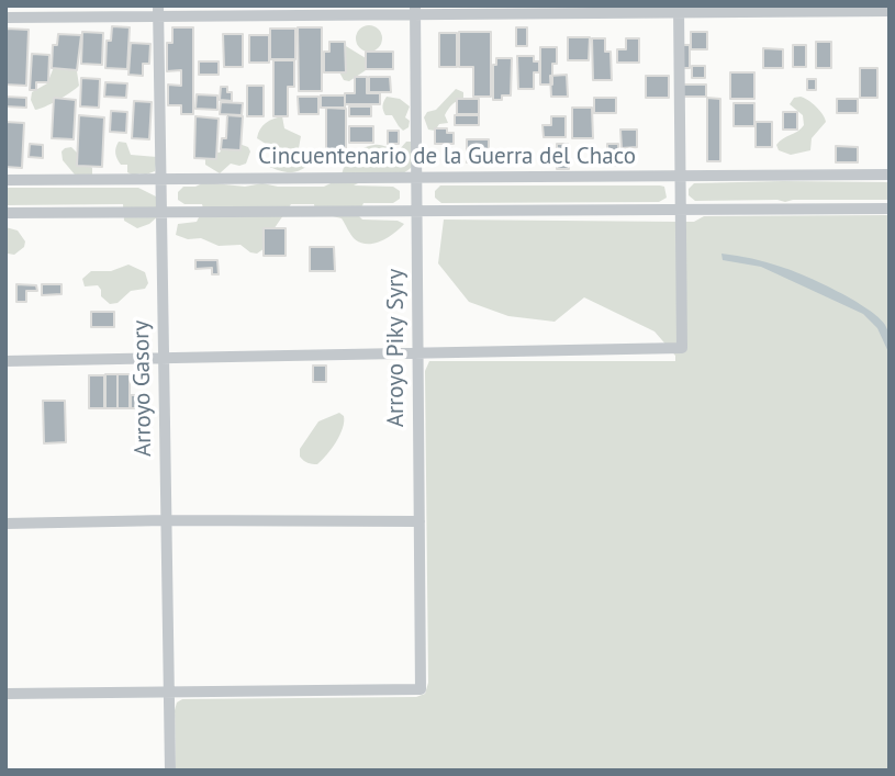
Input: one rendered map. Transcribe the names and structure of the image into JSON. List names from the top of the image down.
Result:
{
  "streets": {
    "street": ["Cincuentenario de la Guerra del Chaco", "Arroyo Piky Syry", "Arroyo Gasory"]
  },
  "crossings": [
    ["Cincuentenario de la Guerra del Chaco", "Arroyo Piky Syry"],
    ["Cincuentenario de la Guerra del Chaco", "Arroyo Gasory"],
    ["Arroyo Piky Syry", "Arroyo Gasory"]
  ]
}
